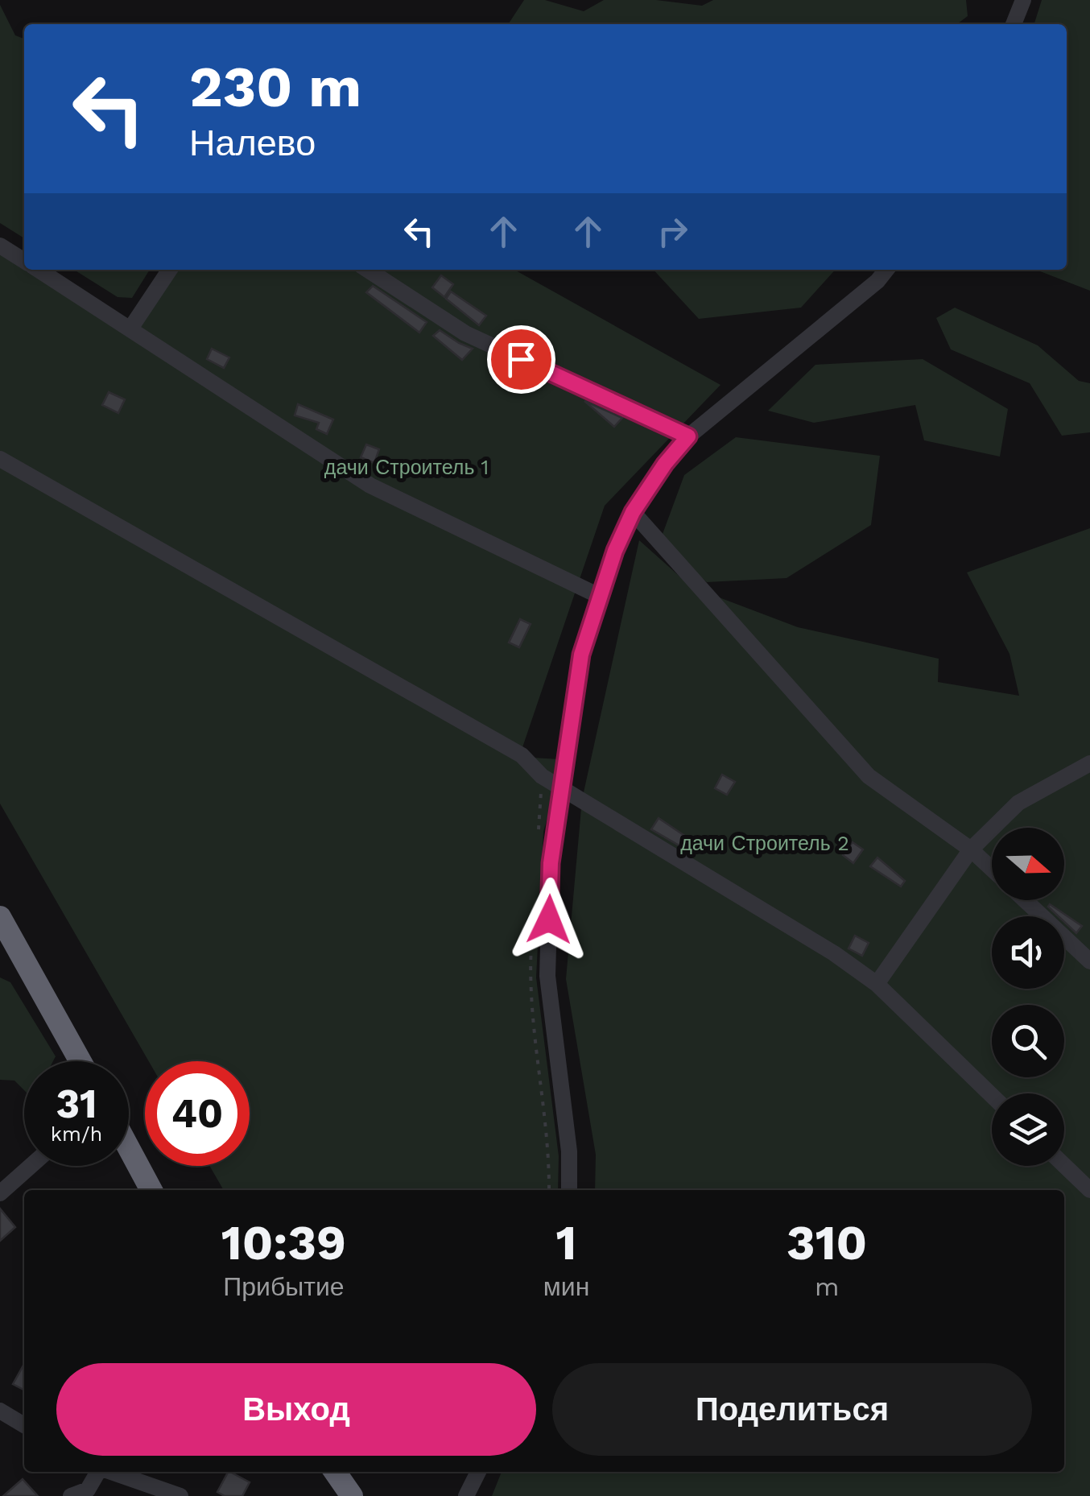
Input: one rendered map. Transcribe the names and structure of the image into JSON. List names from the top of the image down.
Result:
{
  "parks": ["дачи Строитель 1", "дачи Строитель 2"],
  "north": "right",
  "page": {
    "turn": ["230 m", "Налево"],
    "speed": "31 km/h",
    "limit": "40",
    "eta": [
      "10:39",
      "Прибытие",
      "1",
      "мин",
      "310",
      "m"
    ],
    "buttons": ["Выход", "Поделиться"]
  }
}
